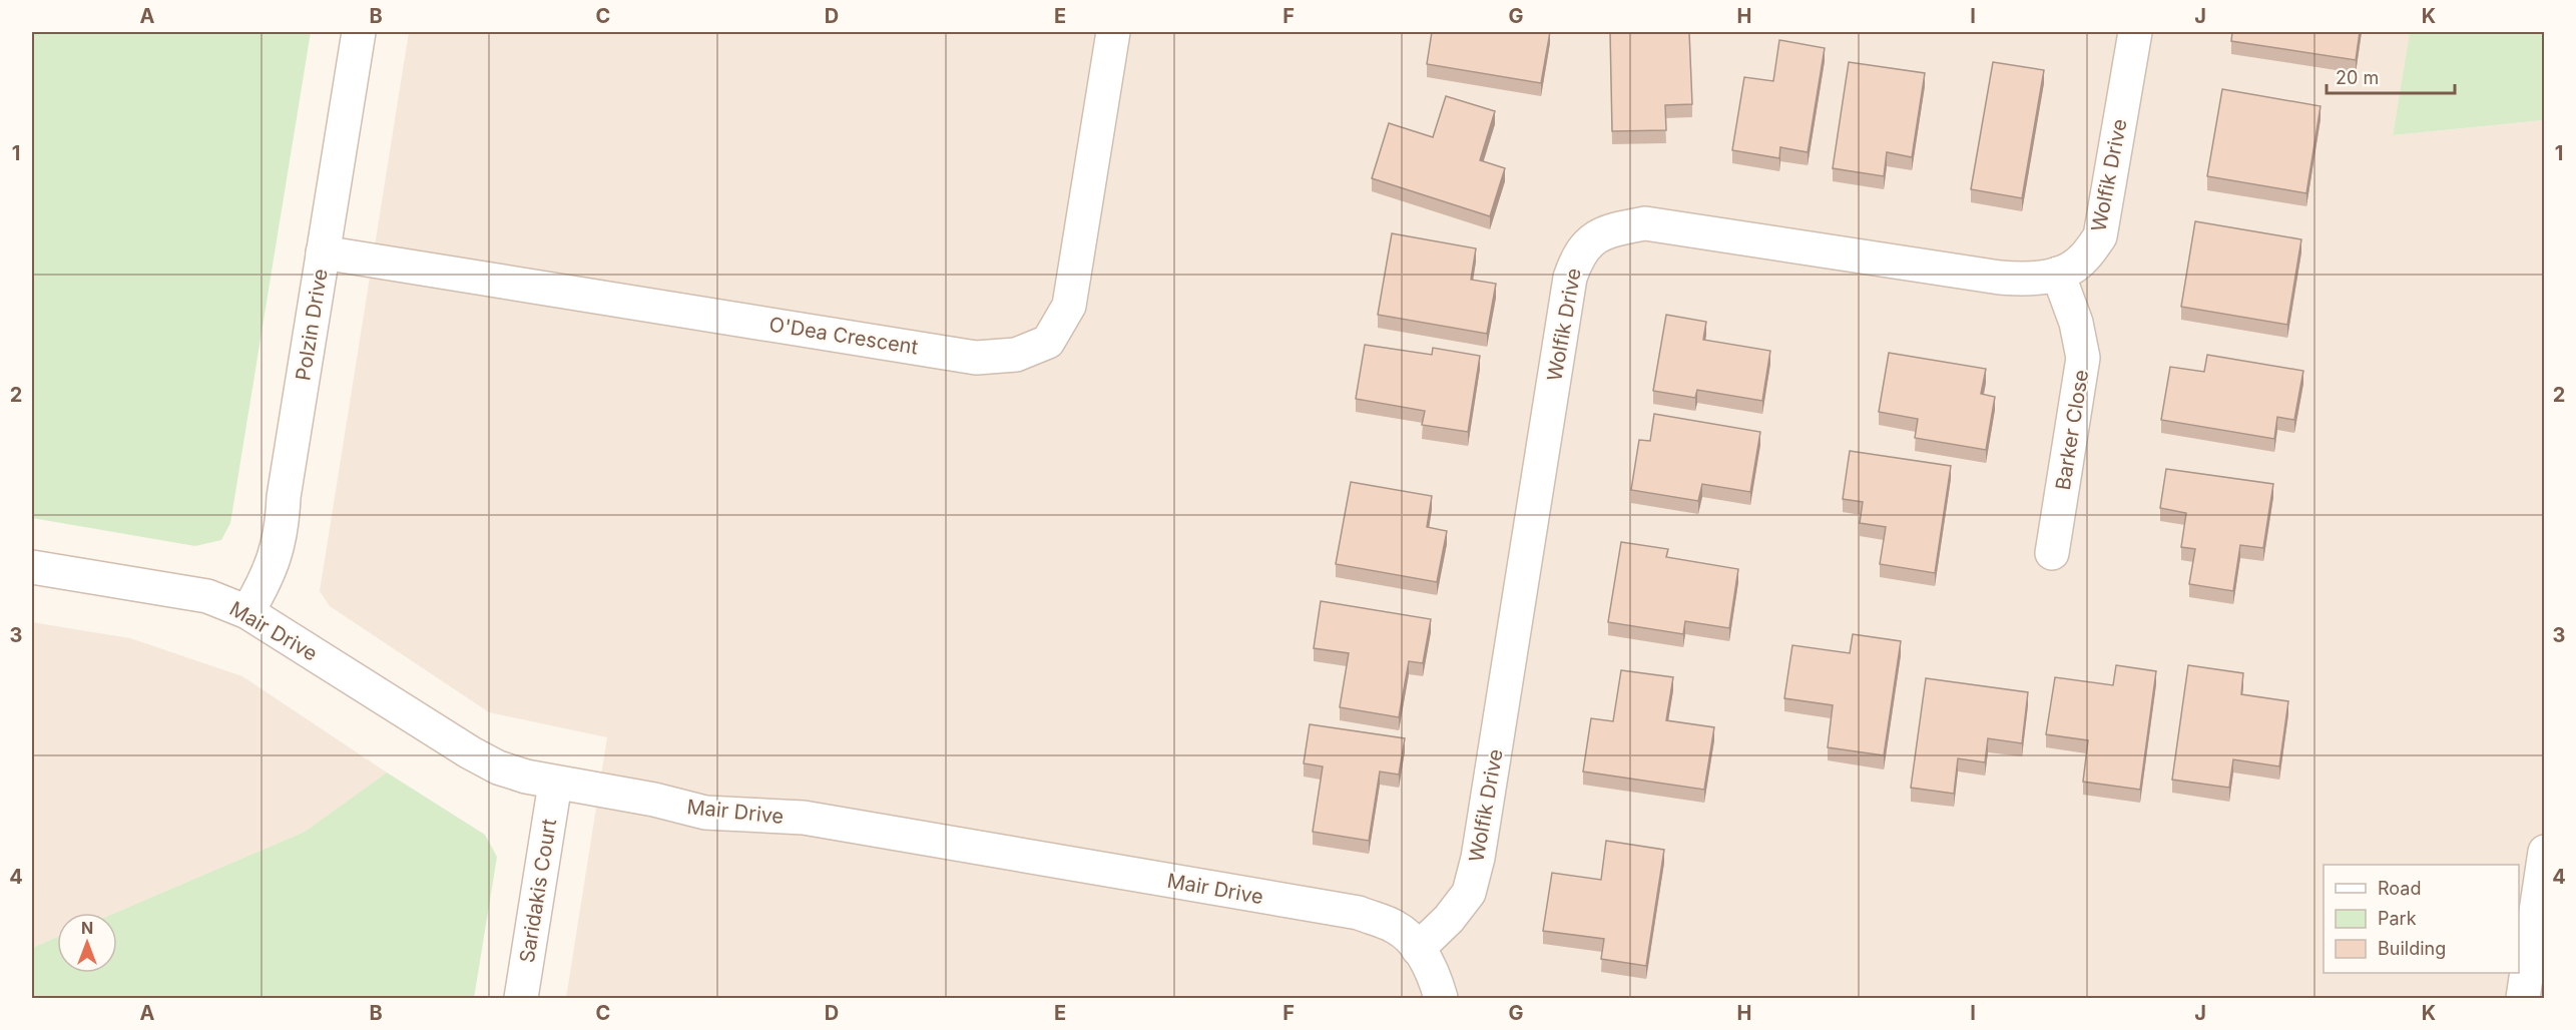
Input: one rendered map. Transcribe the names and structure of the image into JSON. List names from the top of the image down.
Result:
{
  "streets": {
    "street": [
      "Wolfik Drive",
      "Polzin Drive",
      "O'Dea Crescent",
      "Barker Close",
      "Mair Drive",
      "Saridakis Court"
    ]
  },
  "crossings": [
    ["Wolfik Drive", "Barker Close"],
    ["Wolfik Drive", "Mair Drive"],
    ["Polzin Drive", "O'Dea Crescent"],
    ["Polzin Drive", "Mair Drive"],
    ["Mair Drive", "Saridakis Court"]
  ],
  "legend": ["Road", "Park", "Building"],
  "scale_bar": "20 m",
  "north": "top",
  "grid": {
    "columns": [
      "A",
      "B",
      "C",
      "D",
      "E",
      "F",
      "G",
      "H",
      "I",
      "J",
      "K"
    ],
    "rows": [
      "1",
      "2",
      "3",
      "4"
    ]
  }
}
